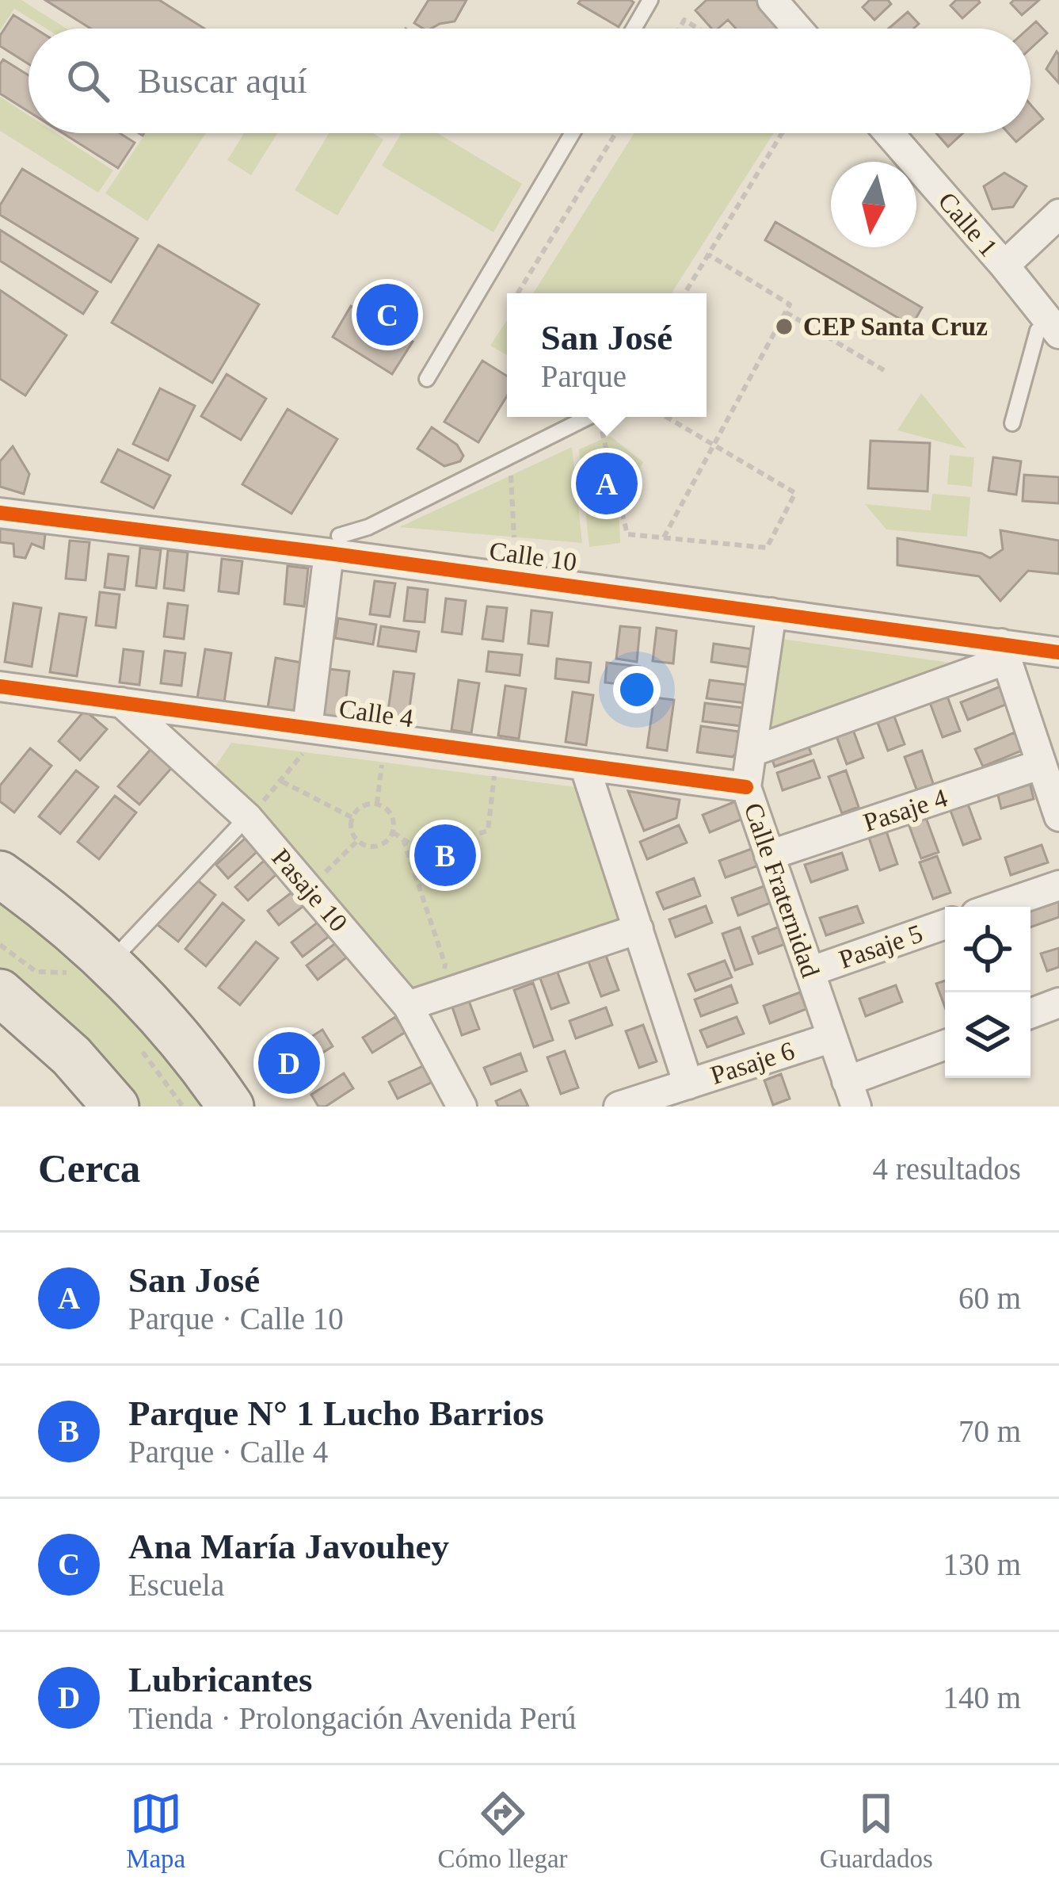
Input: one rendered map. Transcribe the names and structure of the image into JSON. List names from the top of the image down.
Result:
{
  "streets": {
    "street": [
      "Calle 1",
      "Calle 10",
      "Calle 4",
      "Pasaje 4",
      "Pasaje 10",
      "Calle Fraternidad",
      "Pasaje 5",
      "Pasaje 6"
    ]
  },
  "crossings": [
    ["Calle 10", "Calle Fraternidad"],
    ["Calle 4", "Pasaje 10"],
    ["Calle 4", "Calle Fraternidad"],
    ["Pasaje 4", "Calle Fraternidad"],
    ["Calle Fraternidad", "Pasaje 5"],
    ["Calle Fraternidad", "Pasaje 6"]
  ],
  "places": ["CEP Santa Cruz"],
  "north": "bottom",
  "page": {
    "search": "Buscar aquí",
    "pins": [
      "C",
      "A",
      "B",
      "D"
    ],
    "popup": ["San José", "Parque"],
    "heading": ["Cerca", "4 resultados"],
    "list": [
      {
        "mark": "A",
        "name": "San José",
        "note": "Parque · Calle 10",
        "value": "60 m"
      },
      {
        "mark": "B",
        "name": "Parque N° 1 Lucho Barrios",
        "note": "Parque · Calle 4",
        "value": "70 m"
      },
      {
        "mark": "C",
        "name": "Ana María Javouhey",
        "note": "Escuela",
        "value": "130 m"
      },
      {
        "mark": "D",
        "name": "Lubricantes",
        "note": "Tienda · Prolongación Avenida Perú",
        "value": "140 m"
      }
    ],
    "nav": ["Mapa", "Cómo llegar", "Guardados"]
  }
}
